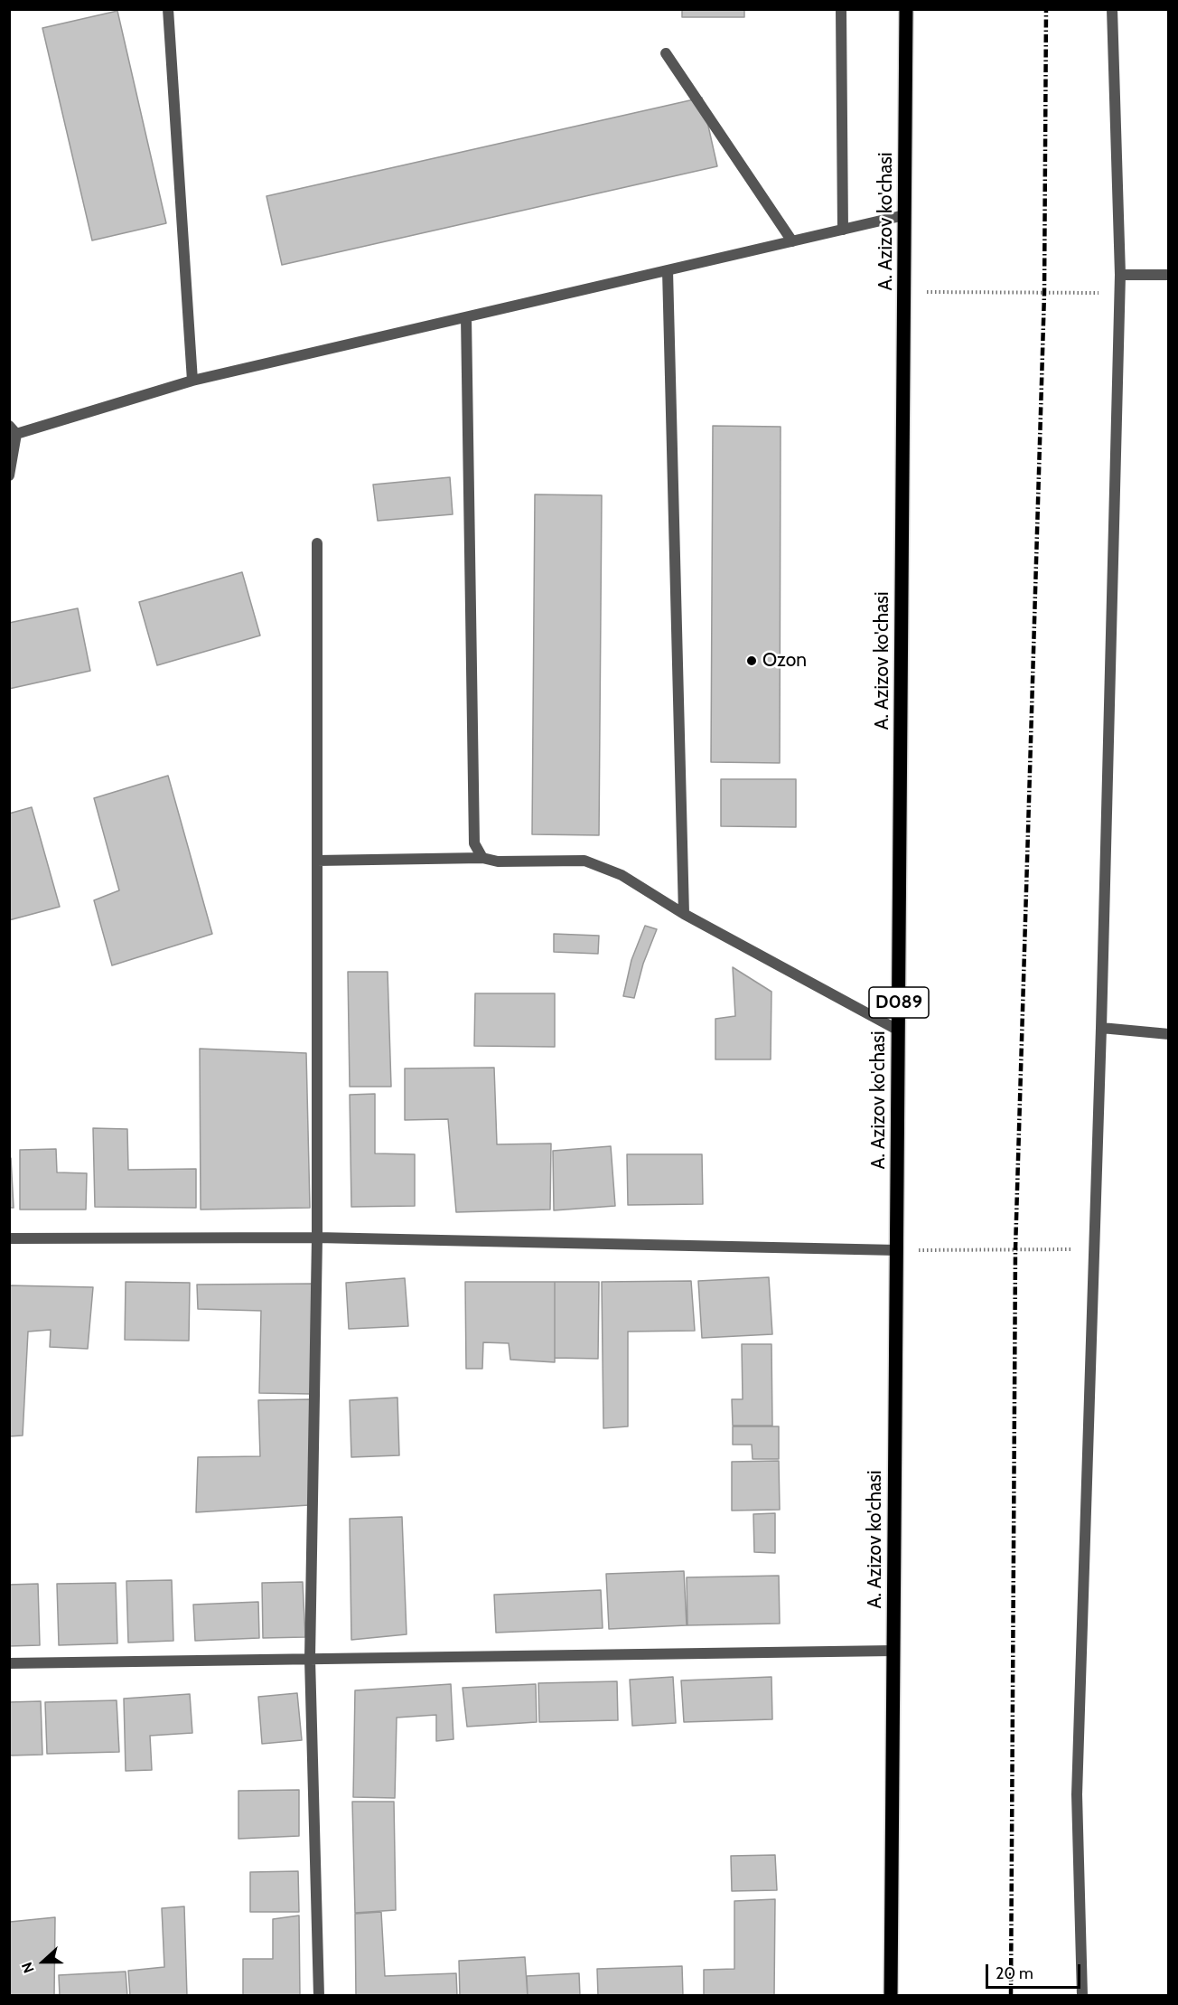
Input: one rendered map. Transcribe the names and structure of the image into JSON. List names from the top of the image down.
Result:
{
  "streets": {
    "main road": ["A. Azizov ko'chasi", "D089"]
  },
  "places": ["Ozon"],
  "scale_bar": "20 m",
  "north": "left"
}
